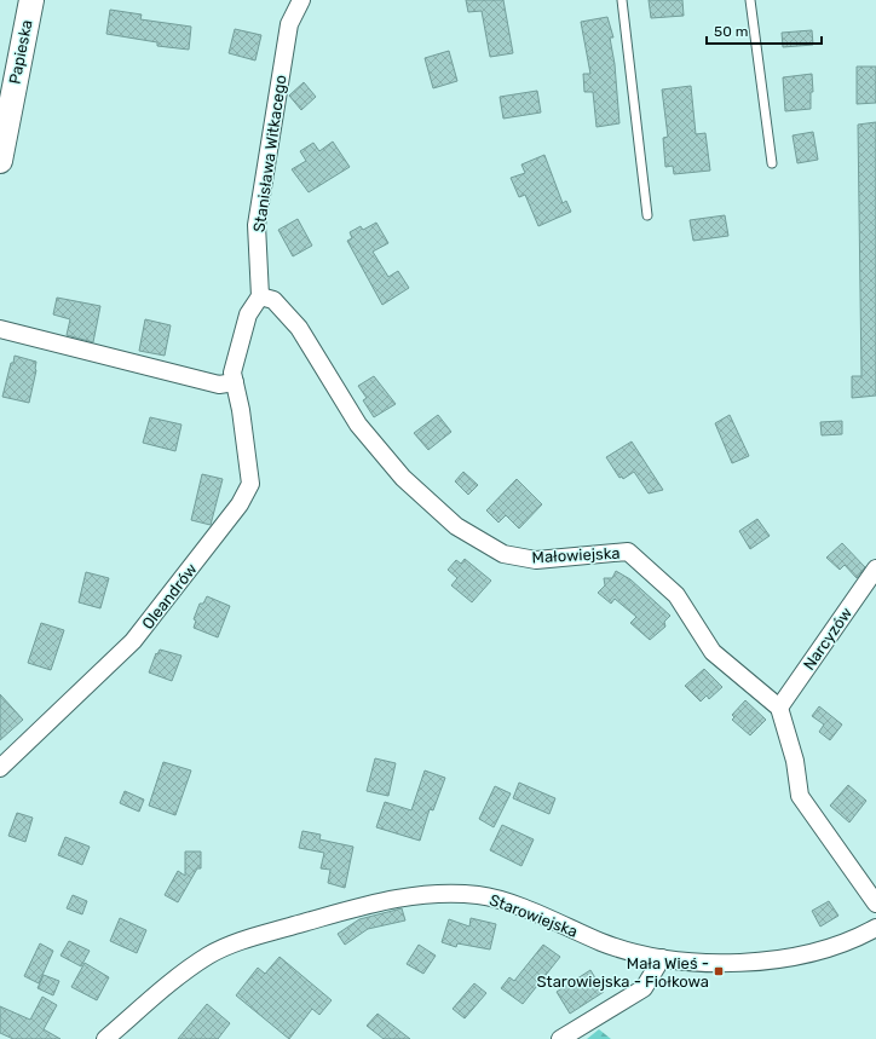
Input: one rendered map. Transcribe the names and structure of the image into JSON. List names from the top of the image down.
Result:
{
  "streets": {
    "street": [
      "Papieska",
      "Stanisława Witkacego",
      "Małowiejska",
      "Oleandrów",
      "Narcyzów",
      "Starowiejska"
    ]
  },
  "crossings": [
    ["Stanisława Witkacego", "Małowiejska"],
    ["Małowiejska", "Narcyzów"]
  ],
  "places": {
    "transit": ["Mała Wieś - Starowiejska - Fiołkowa"]
  },
  "scale_bar": "50 m"
}
